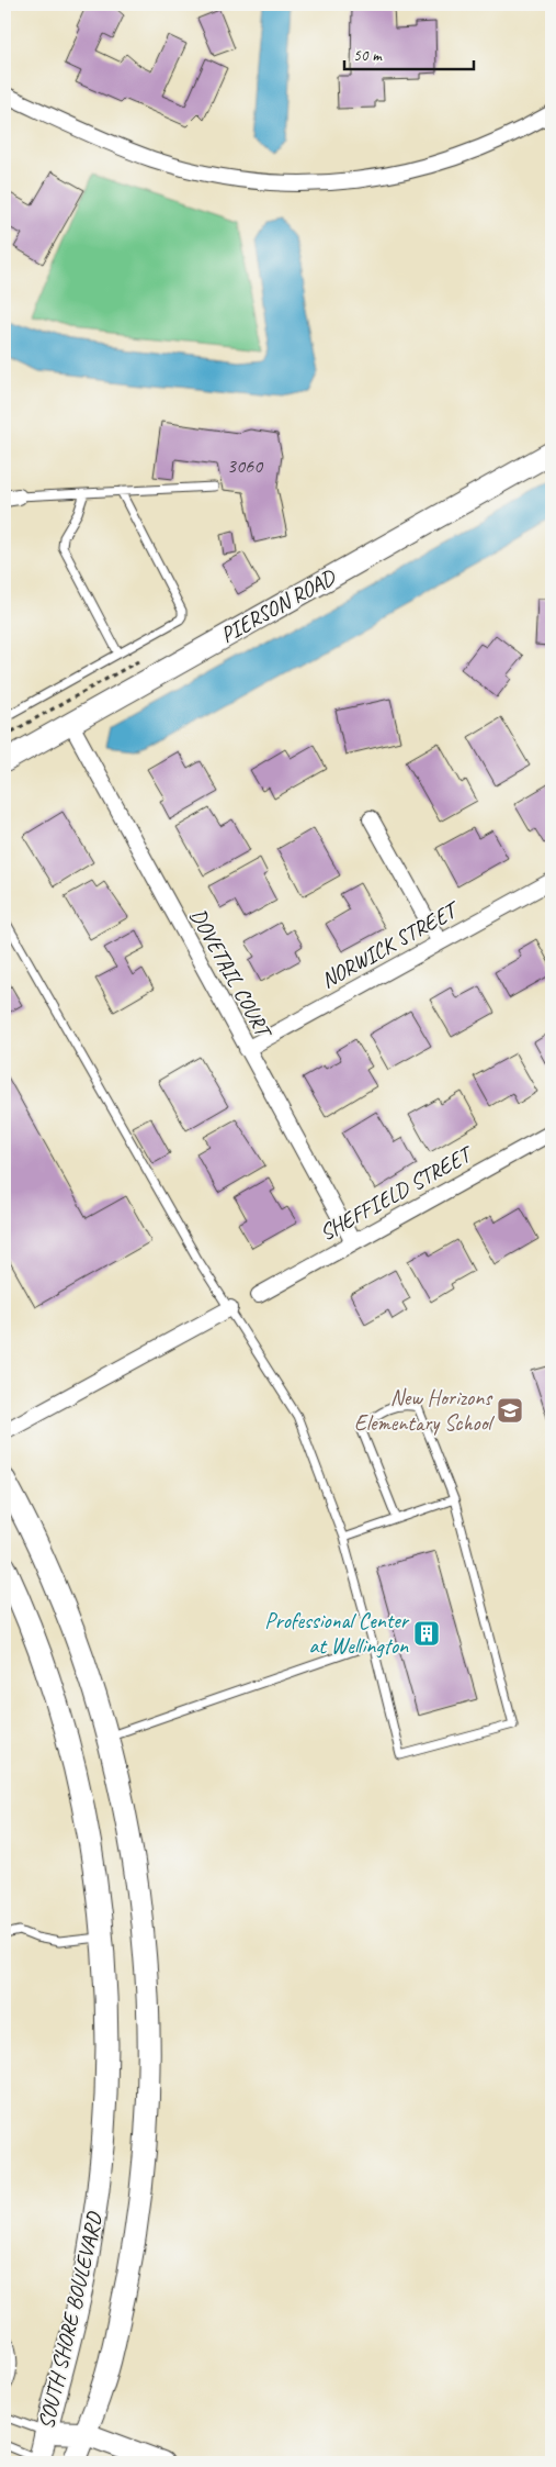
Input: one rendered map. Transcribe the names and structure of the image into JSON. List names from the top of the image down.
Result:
{
  "streets": {
    "street": [
      "PIERSON ROAD",
      "NORWICK STREET",
      "DOVETAIL COURT",
      "SHEFFIELD STREET",
      "SOUTH SHORE BOULEVARD"
    ]
  },
  "crossings": [
    ["PIERSON ROAD", "DOVETAIL COURT"],
    ["NORWICK STREET", "DOVETAIL COURT"],
    ["DOVETAIL COURT", "SHEFFIELD STREET"]
  ],
  "places": {
    "school or university": ["New Horizons Elementary School"],
    "building": ["Professional Center at Wellington"]
  },
  "house_numbers": ["3060"],
  "scale_bar": "50 m"
}
